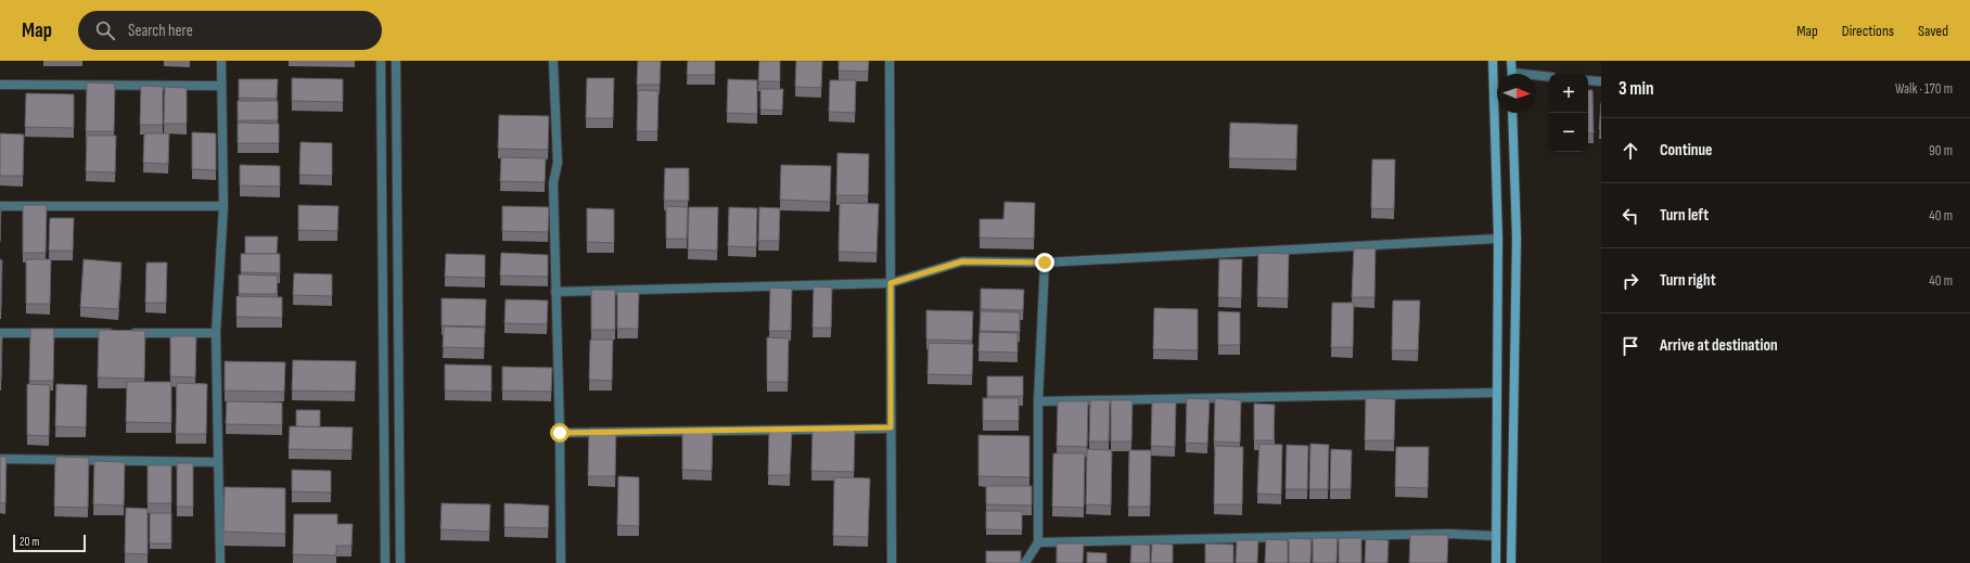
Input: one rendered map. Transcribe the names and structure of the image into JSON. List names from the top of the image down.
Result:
{
  "scale_bar": "20 m",
  "north": "right",
  "page": {
    "header": "Map",
    "search": "Search here",
    "nav": ["Map", "Directions", "Saved"],
    "heading": ["3 min", "Walk · 170 m"],
    "map_buttons": ["+", "−"],
    "list": [
      ["Continue", "90 m"],
      ["Turn left", "40 m"],
      ["Turn right", "40 m"],
      "Arrive at destination"
    ],
    "scale": "20 m"
  }
}
